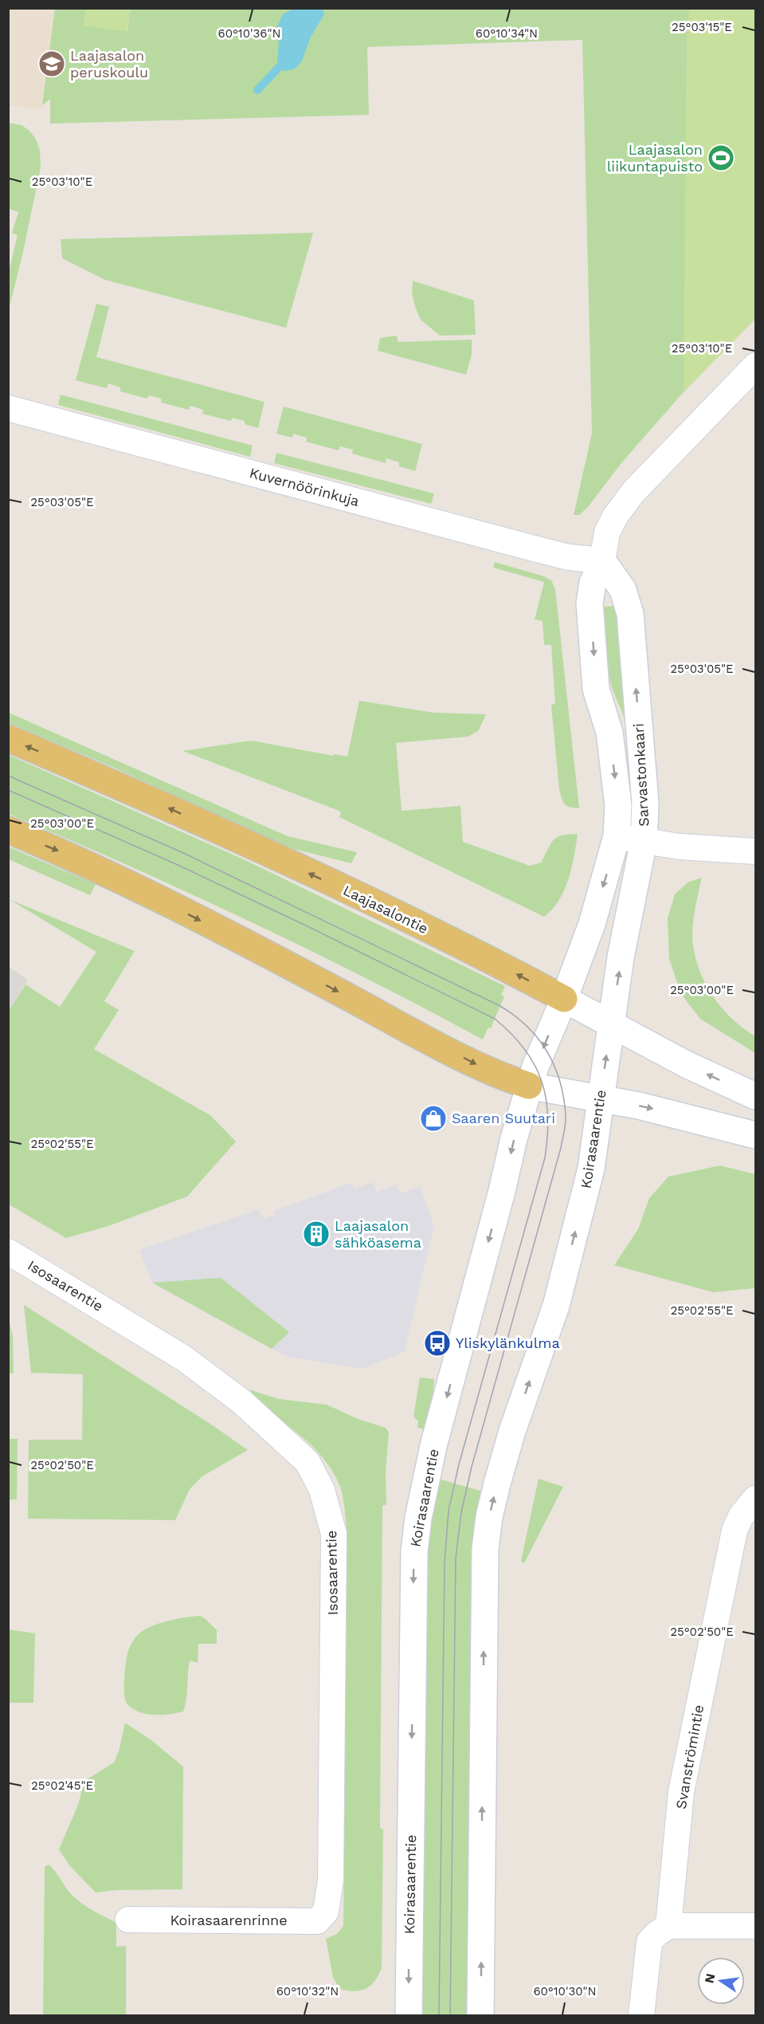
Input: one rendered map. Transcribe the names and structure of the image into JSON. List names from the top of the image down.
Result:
{
  "streets": {
    "main road": ["Sarvastonkaari", "Laajasalontie", "Koirasaarentie"],
    "street": [
      "Kuvernöörinkuja",
      "Isosaarentie",
      "Svanströmintie",
      "Koirasaarenrinne"
    ]
  },
  "crossings": [
    ["Kuvernöörinkuja", "Sarvastonkaari"],
    ["Sarvastonkaari", "Laajasalontie"],
    ["Sarvastonkaari", "Koirasaarentie"],
    ["Laajasalontie", "Koirasaarentie"],
    ["Isosaarentie", "Koirasaarenrinne"]
  ],
  "places": {
    "school or university": ["Laajasalon peruskoulu"],
    "sports": ["Laajasalon liikuntapuisto"],
    "shop": ["Saaren Suutari"],
    "building": ["Laajasalon sähköasema"],
    "bus stop": ["Yliskylänkulma"]
  },
  "north": "left",
  "coordinates": [
    "25°03'15\"E",
    "60°10'36\"N",
    "60°10'34\"N",
    "25°03'10\"E",
    "25°03'05\"E",
    "25°03'00\"E",
    "25°02'55\"E",
    "25°02'50\"E",
    "25°02'45\"E",
    "60°10'32\"N",
    "60°10'30\"N"
  ]
}
